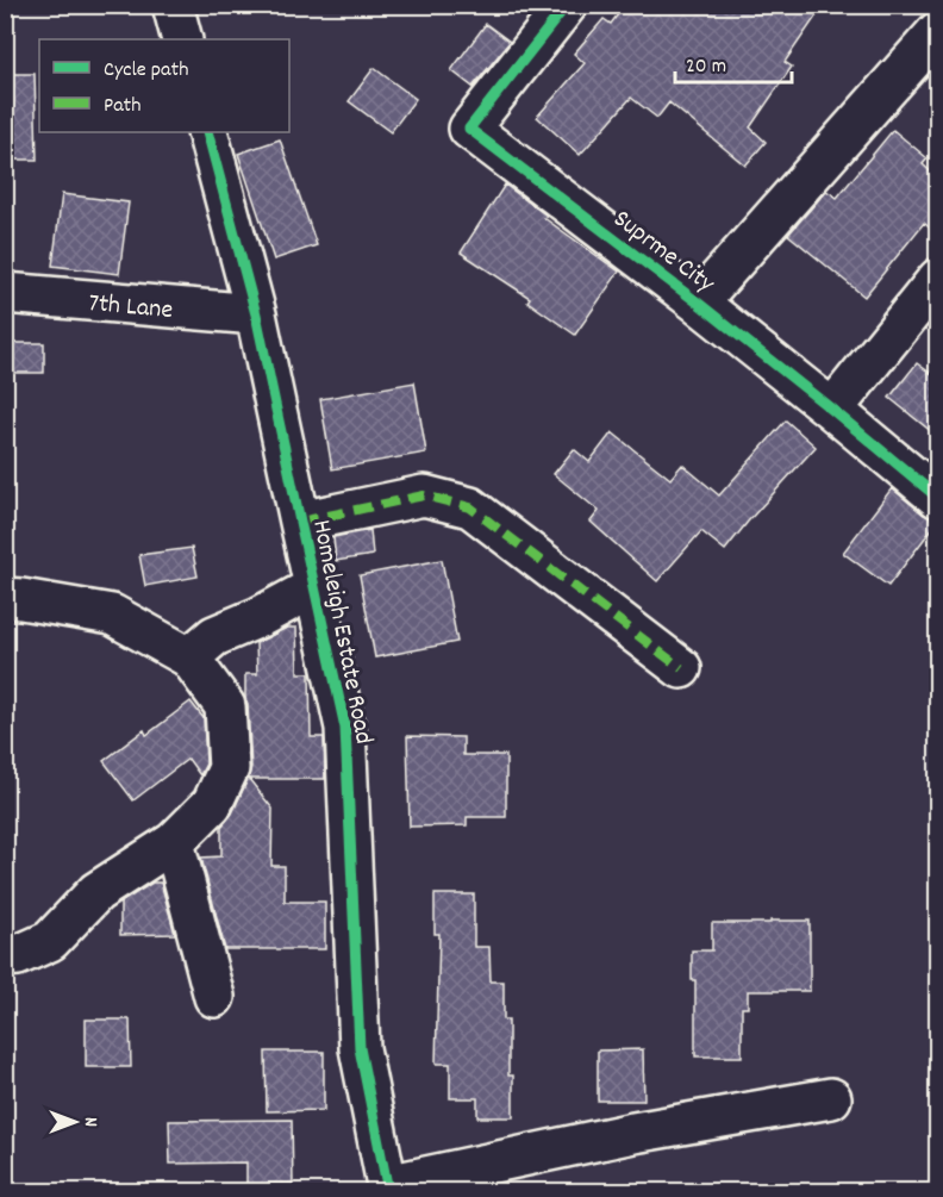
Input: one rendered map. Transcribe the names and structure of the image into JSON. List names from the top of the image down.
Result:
{
  "streets": {
    "street": ["Suprme City", "7th Lane", "Homeleigh Estate Road"]
  },
  "crossings": [
    ["7th Lane", "Homeleigh Estate Road"]
  ],
  "legend": ["Cycle path", "Path"],
  "scale_bar": "20 m",
  "north": "right"
}
